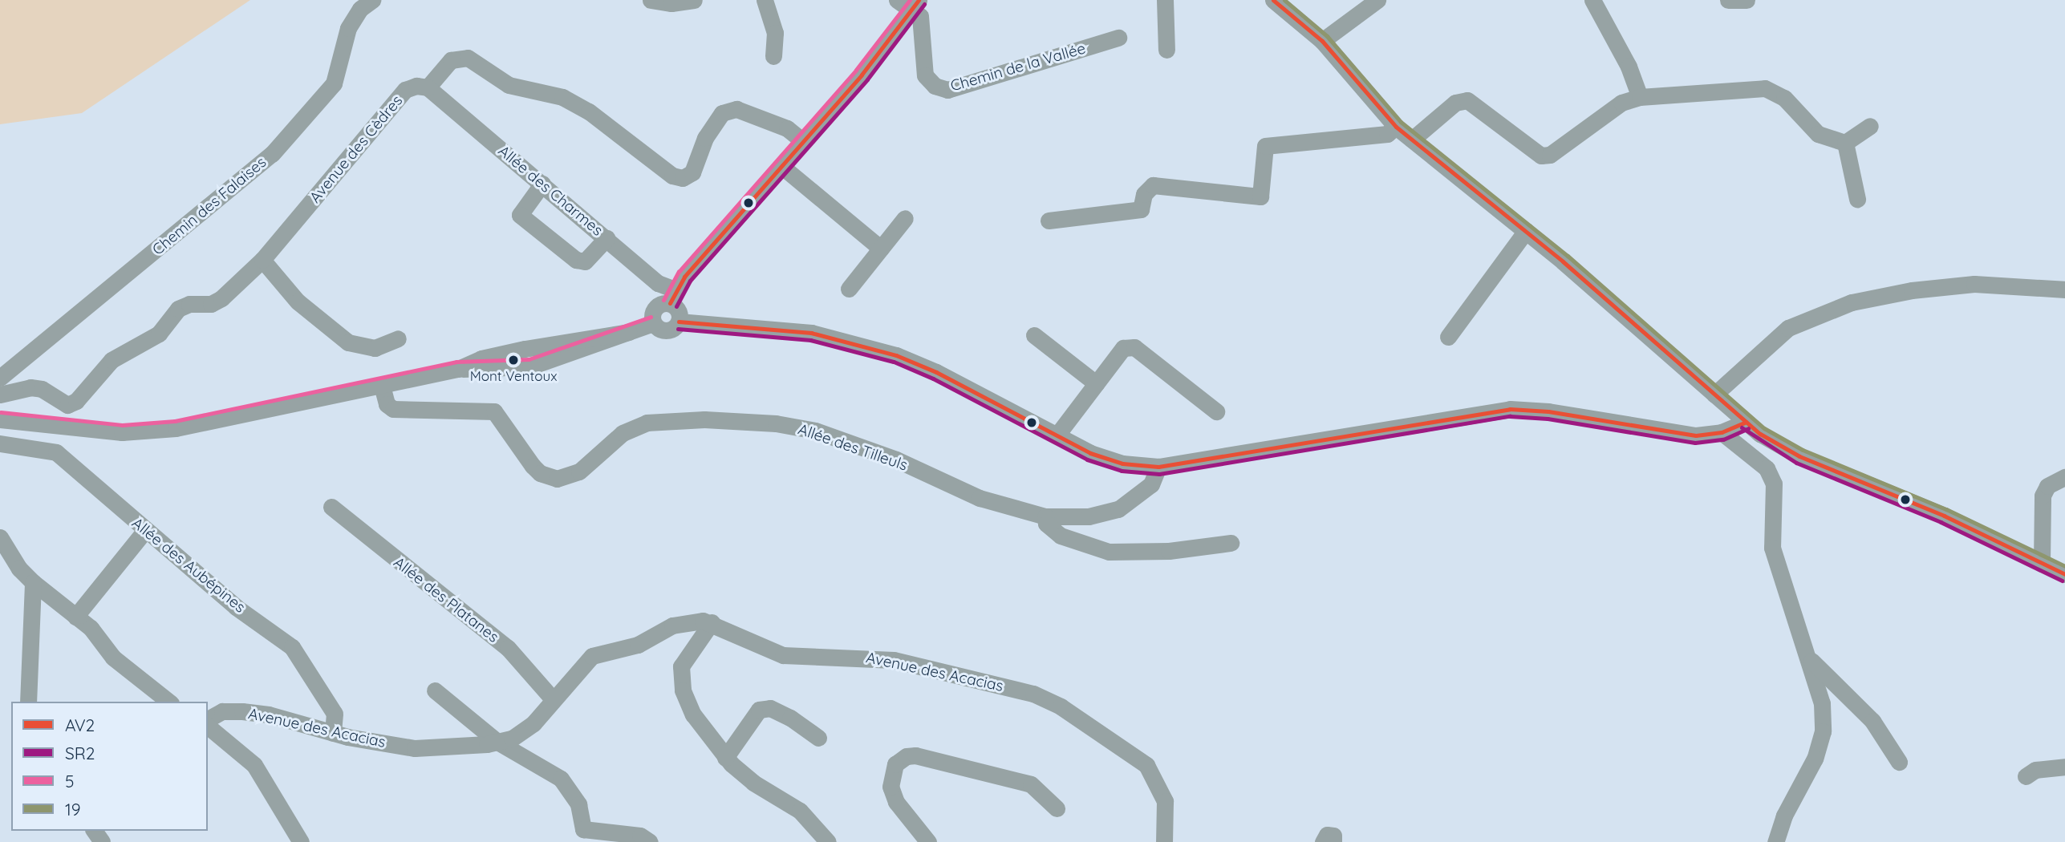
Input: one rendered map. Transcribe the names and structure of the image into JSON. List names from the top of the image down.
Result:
{
  "streets": {
    "street": [
      "Chemin de la Vallée",
      "Avenue des Cèdres",
      "Allée des Charmes",
      "Chemin des Falaises",
      "Allée des Tilleuls",
      "Allée des Aubépines",
      "Allée des Platanes",
      "Avenue des Acacias"
    ]
  },
  "crossings": [
    ["Avenue des Cèdres", "Allée des Charmes"],
    ["Allée des Aubépines", "Avenue des Acacias"],
    ["Allée des Platanes", "Avenue des Acacias"]
  ],
  "places": ["Mont Ventoux"],
  "lines": [
    "transit line AV2",
    "transit line 5",
    "transit line 19",
    "transit line SR2"
  ],
  "legend": [
    "AV2",
    "SR2",
    "5",
    "19"
  ]
}
